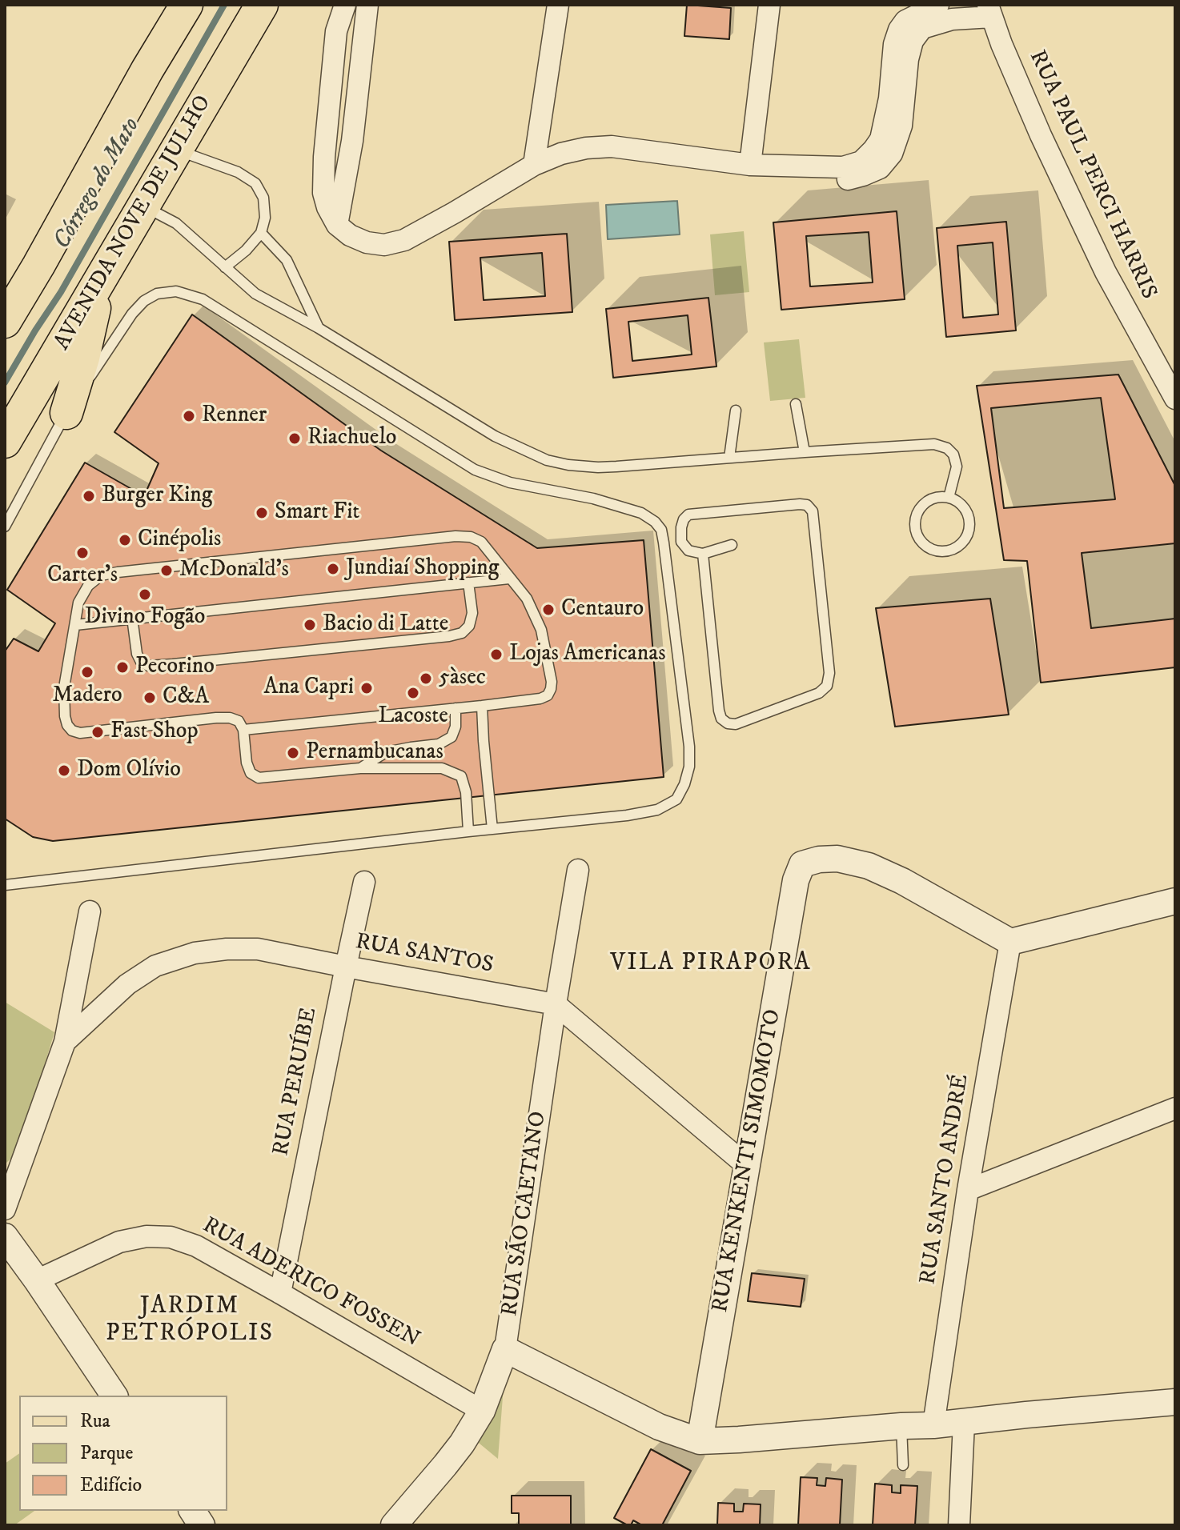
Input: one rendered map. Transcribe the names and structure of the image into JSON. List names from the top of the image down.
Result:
{
  "streets": {
    "main road": ["AVENIDA NOVE DE JULHO"],
    "street": [
      "RUA PAUL PERCI HARRIS",
      "RUA SANTOS",
      "RUA PERUÍBE",
      "RUA KENKENTI SIMOMOTO",
      "RUA SANTO ANDRÉ",
      "RUA SÃO CAETANO",
      "RUA ADERICO FOSSEN"
    ]
  },
  "crossings": [
    ["RUA SANTOS", "RUA PERUÍBE"],
    ["RUA SANTOS", "RUA SÃO CAETANO"],
    ["RUA PERUÍBE", "RUA ADERICO FOSSEN"],
    ["RUA KENKENTI SIMOMOTO", "RUA SANTO ANDRÉ"],
    ["RUA SÃO CAETANO", "RUA ADERICO FOSSEN"]
  ],
  "districts": ["VILA PIRAPORA", "JARDIM PETRÓPOLIS"],
  "water": ["Córrego do Mato"],
  "places": [
    "Renner",
    "Riachuelo",
    "Burger King",
    "Smart Fit",
    "Cinépolis",
    "Carter's",
    "Jundiaí Shopping",
    "McDonald's",
    "Divino Fogão",
    "Centauro",
    "Bacio di Latte",
    "Lojas Americanas",
    "Pecorino",
    "Madero",
    "5àsec",
    "Ana Capri",
    "Lacoste",
    "C&A",
    "Fast Shop",
    "Pernambucanas",
    "Dom Olívio"
  ],
  "legend": ["Rua", "Parque", "Edifício"]
}
